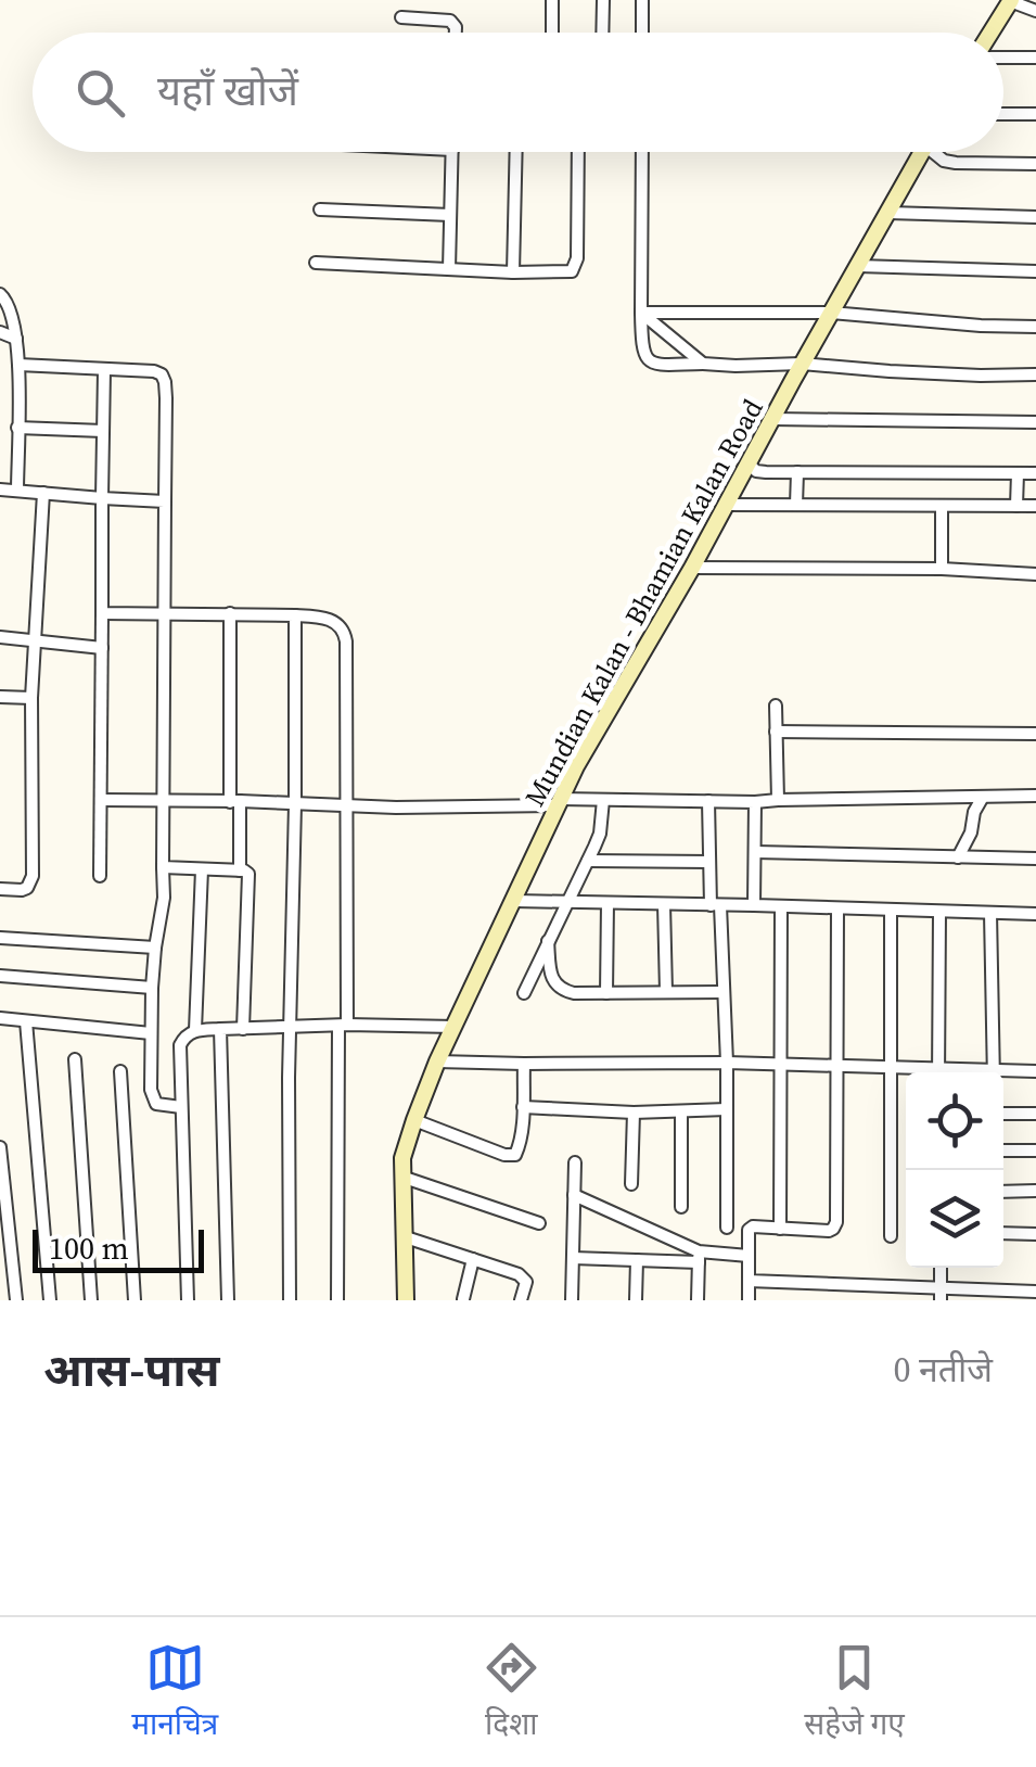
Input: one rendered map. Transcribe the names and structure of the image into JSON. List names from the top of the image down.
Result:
{
  "streets": {
    "street": ["Mundian Kalan - Bhamian Kalan Road"]
  },
  "scale_bar": "100 m",
  "page": {
    "search": "यहाँ खोजें",
    "scale": "100 m",
    "heading": ["आस-पास", "0 नतीजे"],
    "nav": ["मानचित्र", "दिशा", "सहेजे गए"]
  }
}
